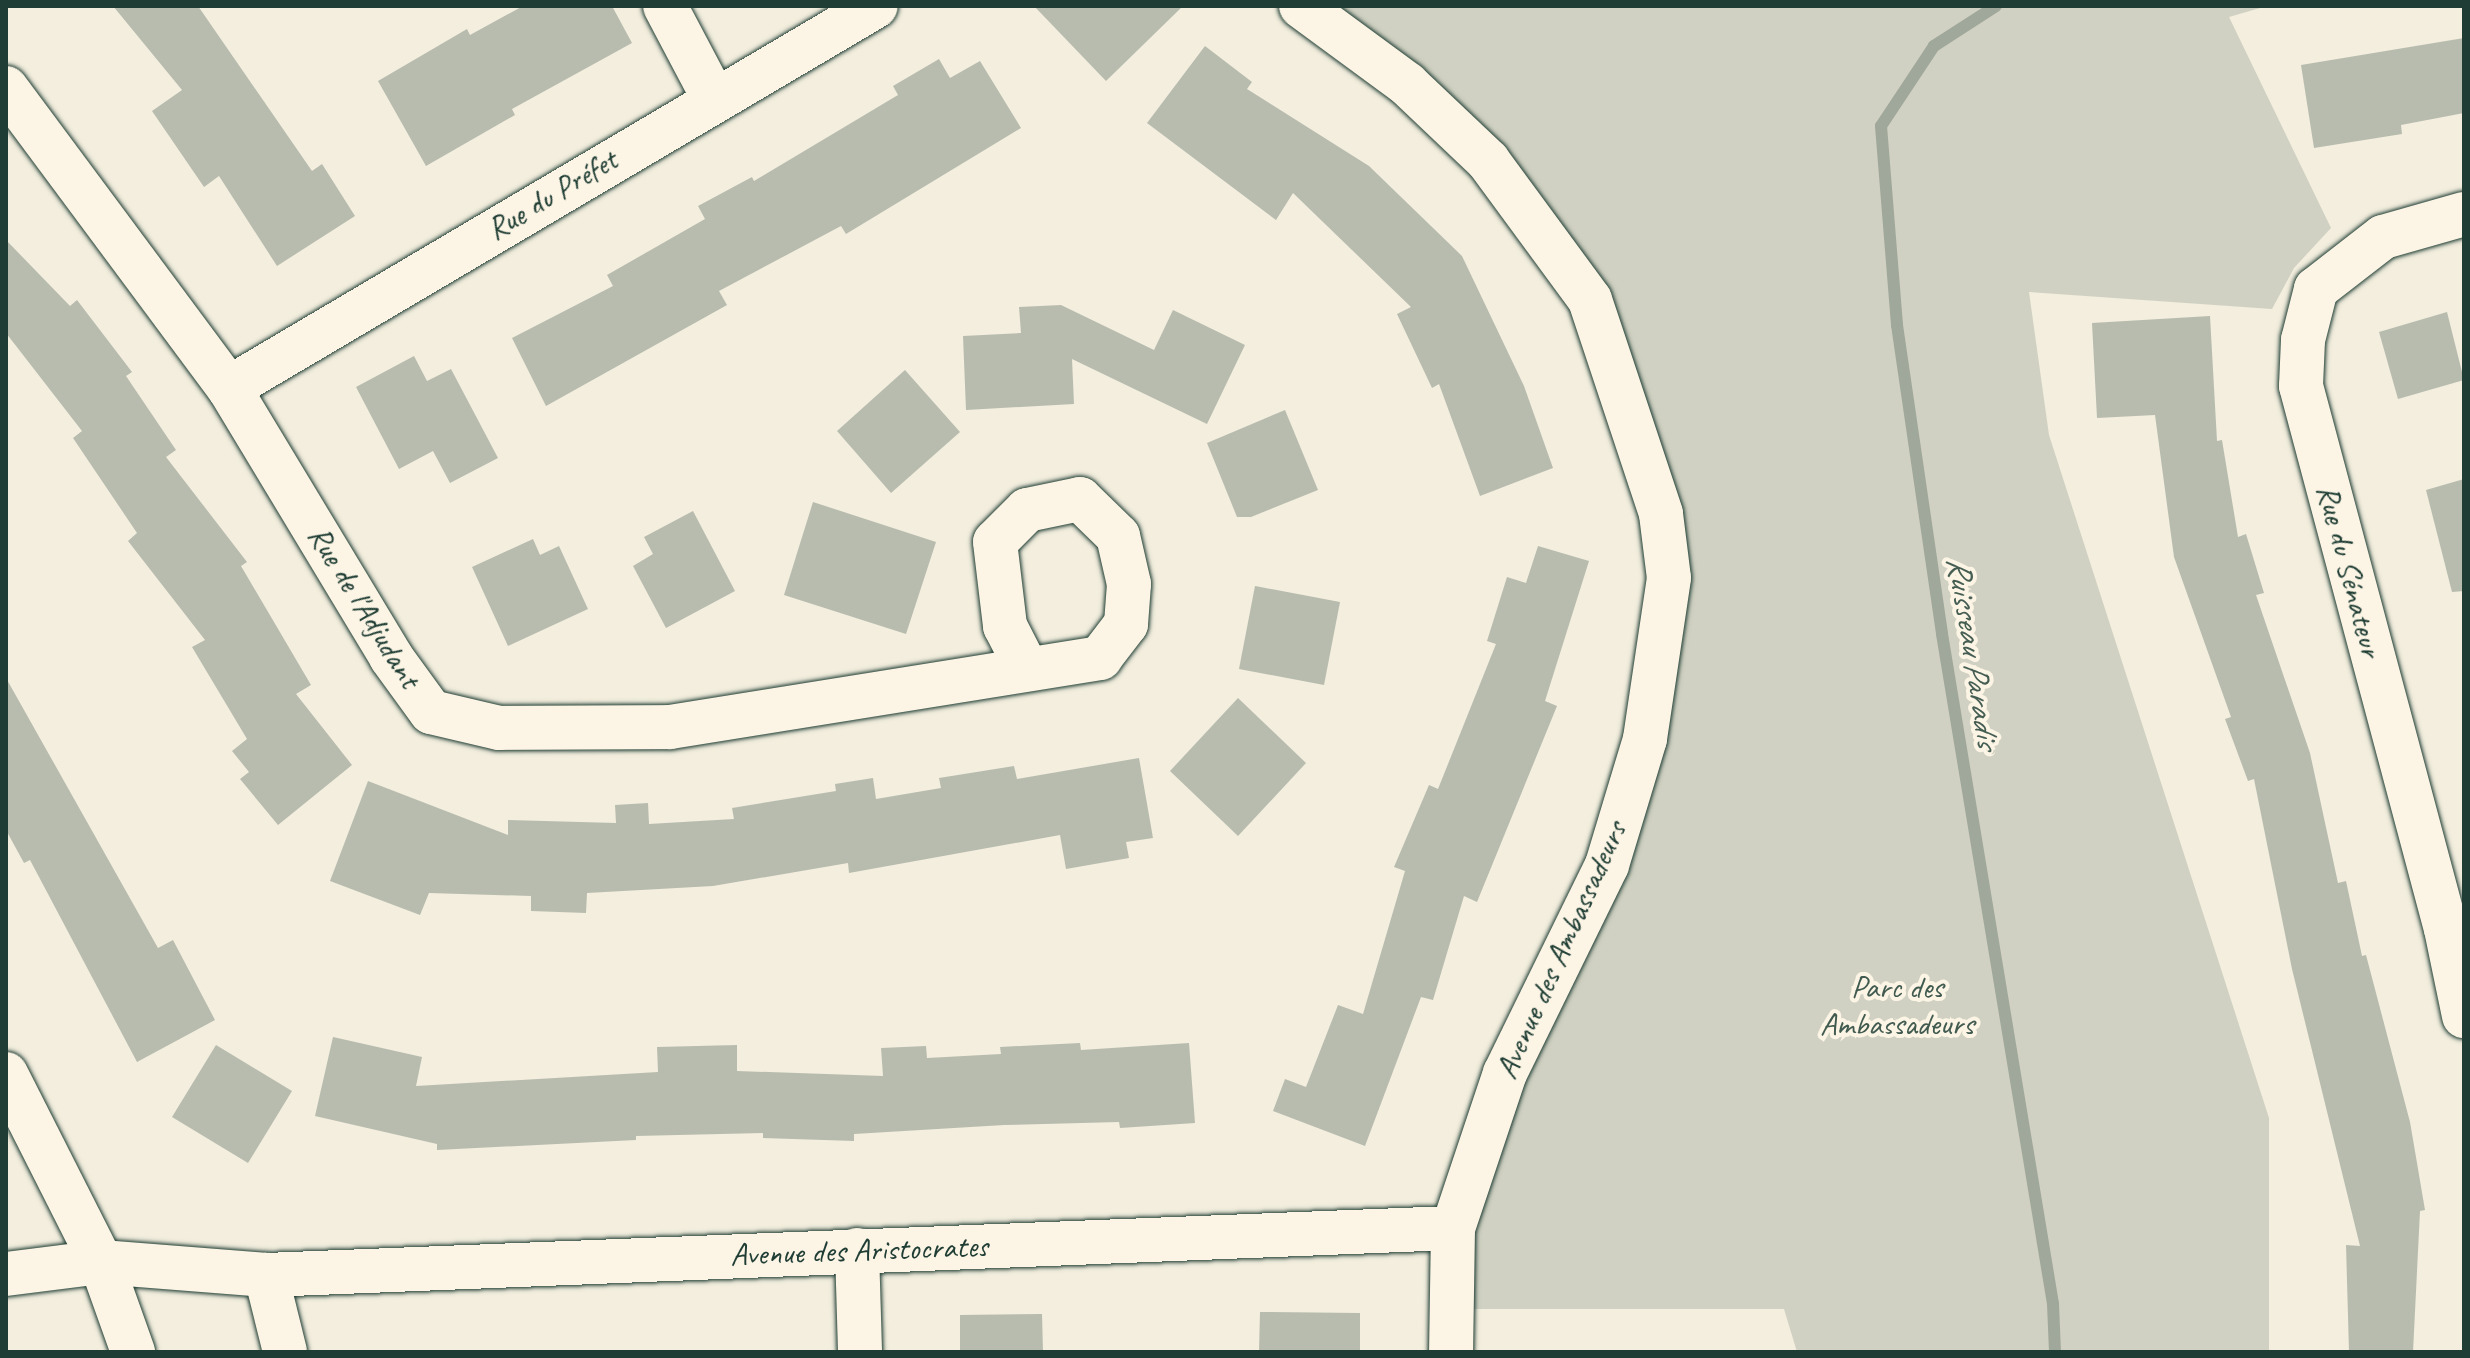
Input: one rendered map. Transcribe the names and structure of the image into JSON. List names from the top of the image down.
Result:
{
  "streets": {
    "street": [
      "Rue du Préfet",
      "Rue du Sénateur",
      "Rue de l'Adjudant",
      "Avenue des Ambassadeurs",
      "Avenue des Aristocrates"
    ]
  },
  "crossings": [
    ["Rue du Préfet", "Rue de l'Adjudant"],
    ["Avenue des Ambassadeurs", "Avenue des Aristocrates"]
  ],
  "water": ["Ruisseau Paradis"],
  "parks": ["Parc des Ambassadeurs"]
}
